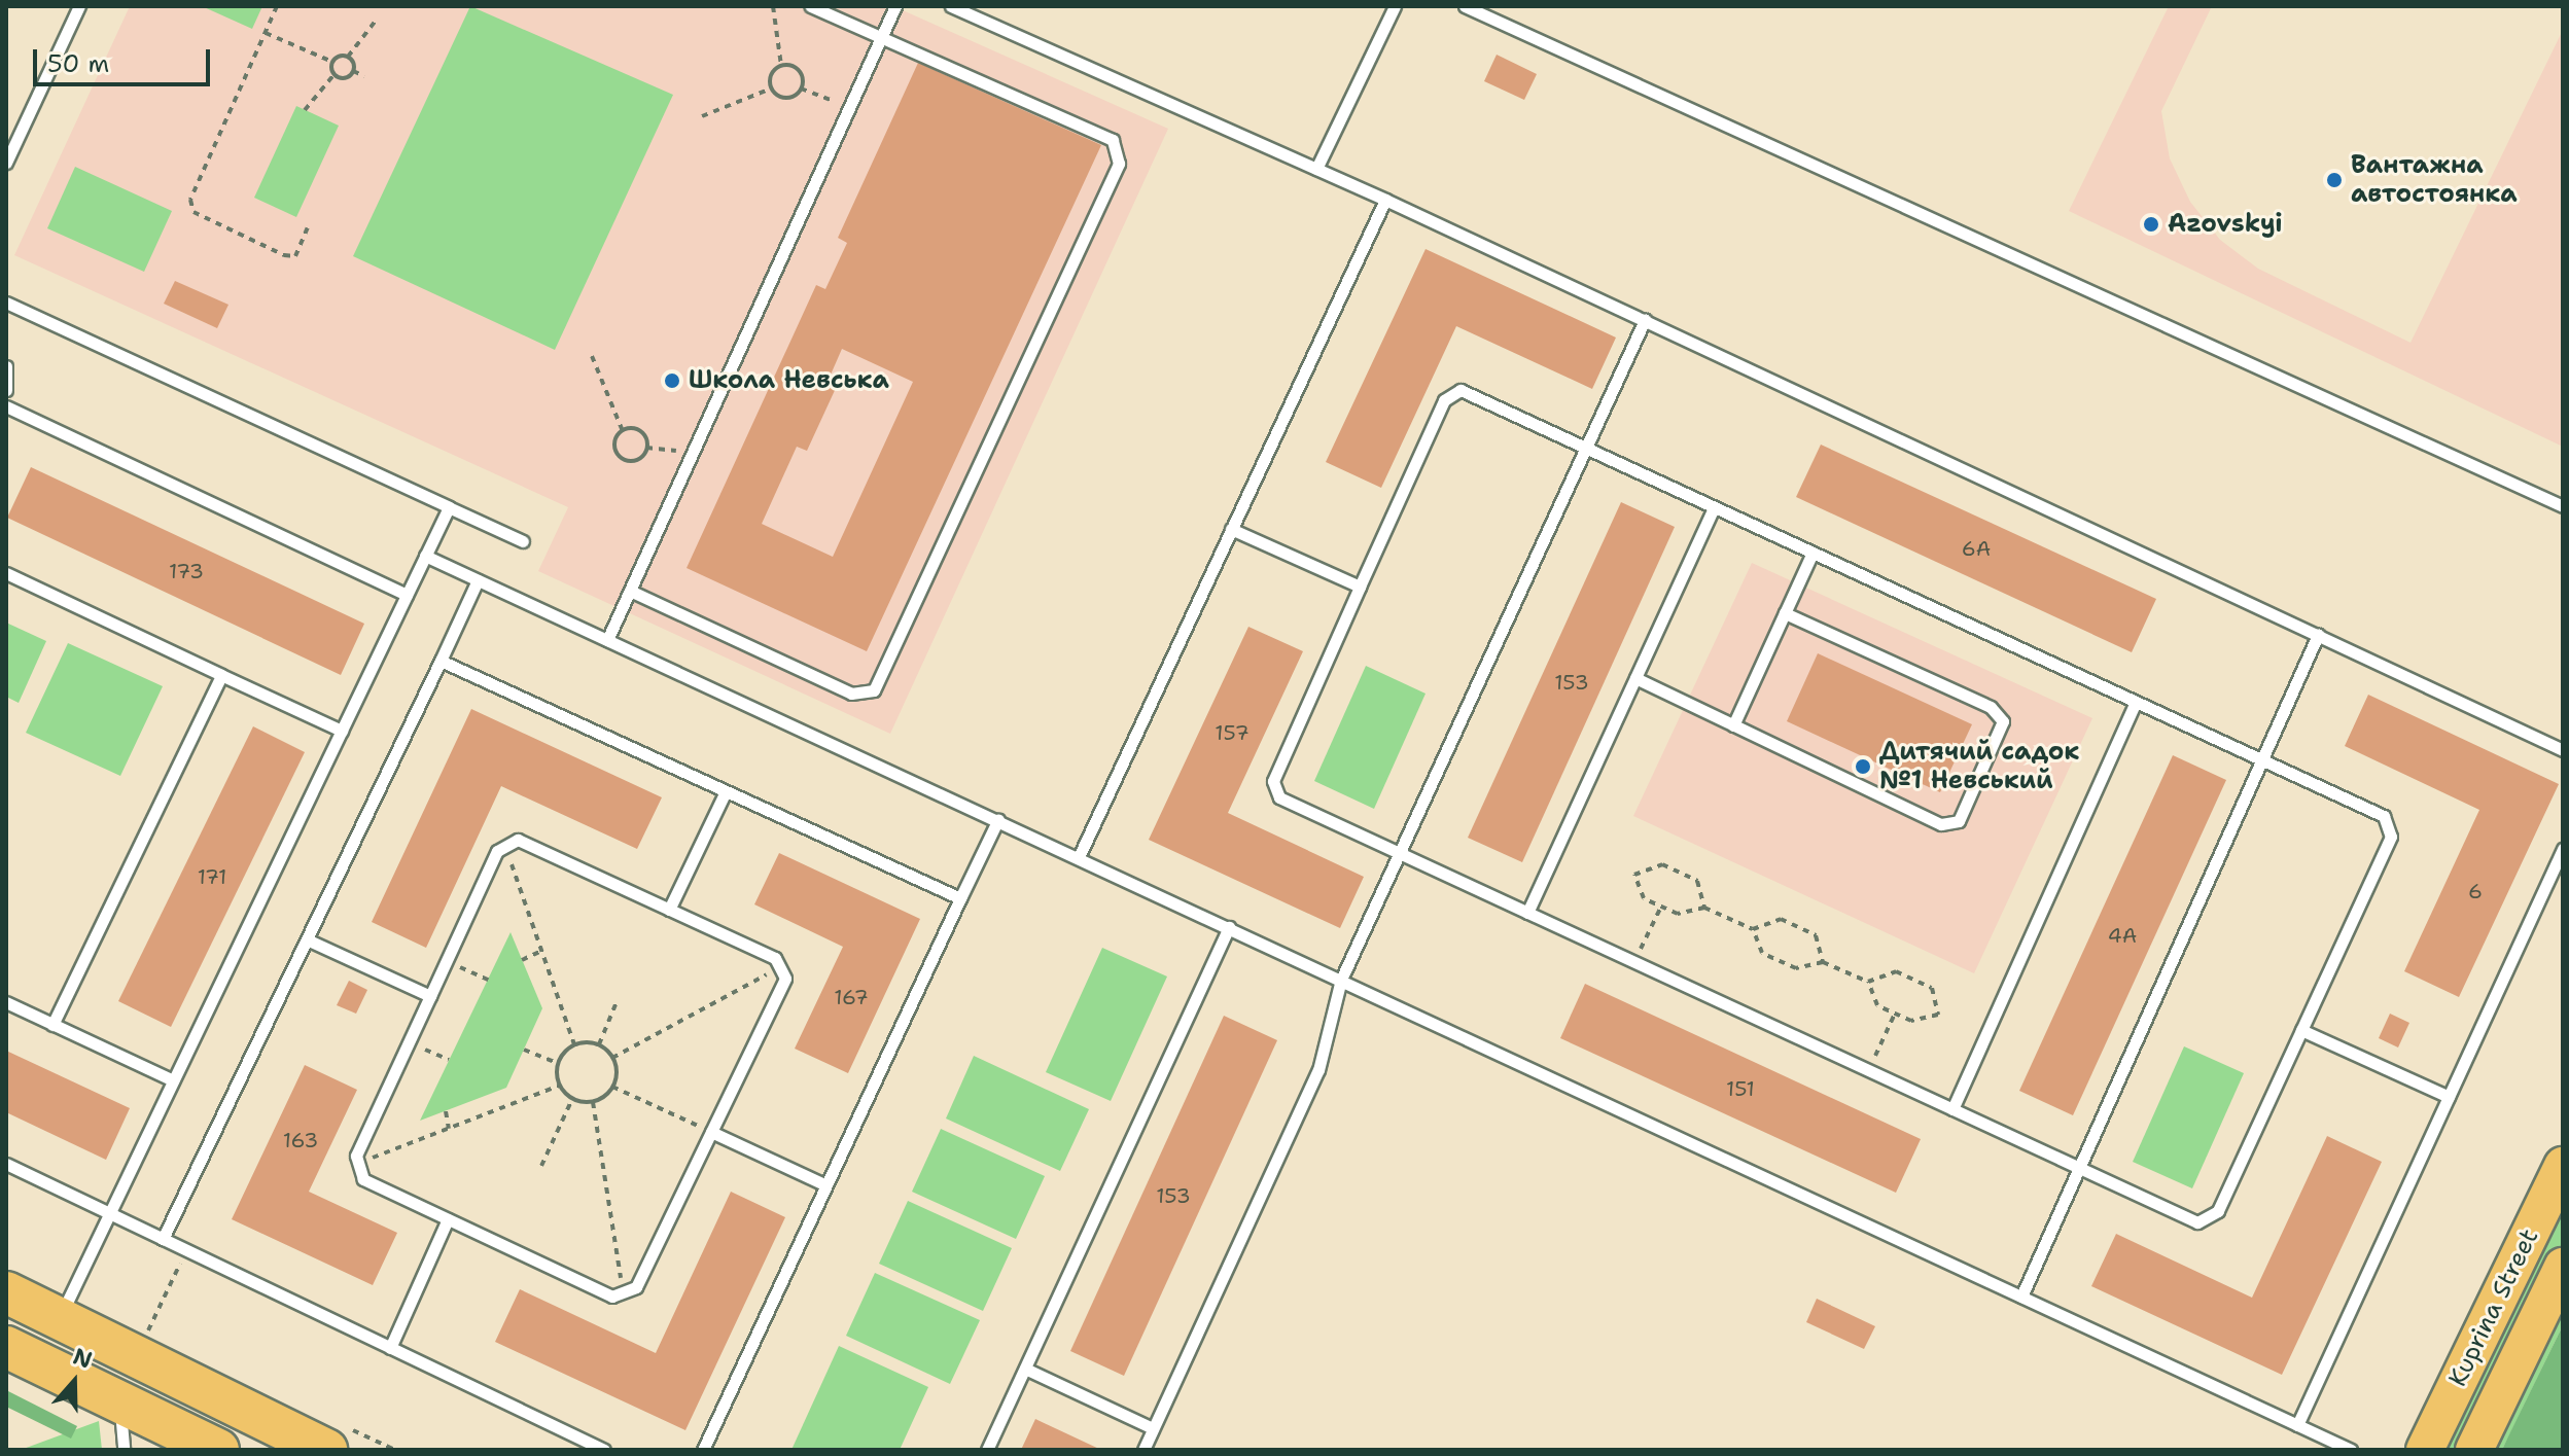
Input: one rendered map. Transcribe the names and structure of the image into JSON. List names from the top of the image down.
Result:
{
  "streets": {
    "main road": ["Kuprina Street"]
  },
  "places": [
    "Вантажна автостоянка",
    "Azovskyi",
    "Школа Невська",
    "Дитячий садок №1 Невський"
  ],
  "house_numbers": [
    "6А",
    "173",
    "153",
    "157",
    "171",
    "6",
    "4А",
    "167",
    "151",
    "163",
    "153"
  ],
  "scale_bar": "50 m",
  "north": "top"
}
